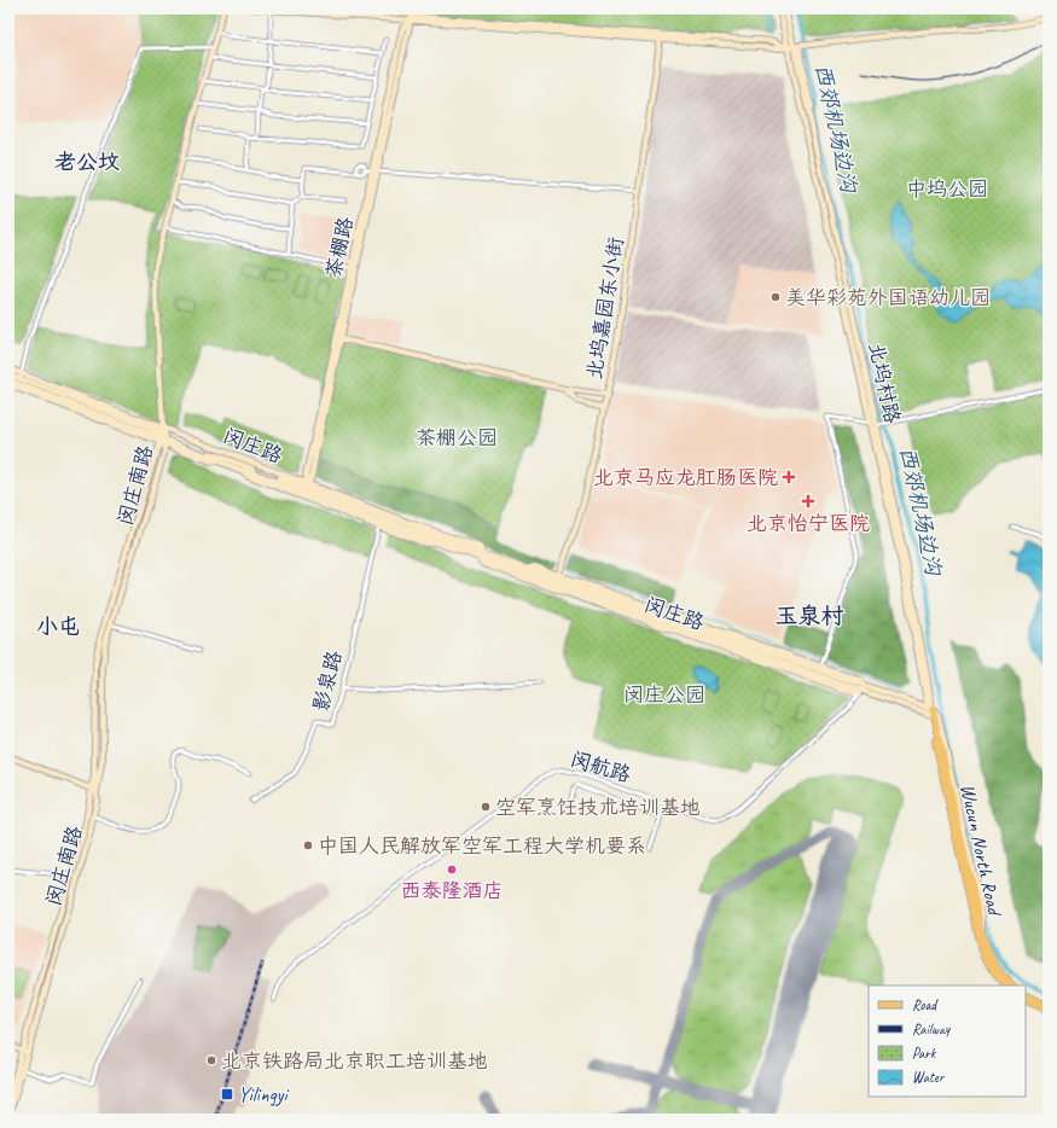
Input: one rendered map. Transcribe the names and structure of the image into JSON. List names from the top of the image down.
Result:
{
  "streets": {
    "main road": ["Wucun North Road"],
    "street": [
      "茶棚路",
      "北坞嘉园东小街",
      "北坞村路",
      "闵庄路",
      "闵庄南路",
      "影泉路",
      "闵航路"
    ]
  },
  "crossings": [
    ["茶棚路", "闵庄路"],
    ["北坞嘉园东小街", "闵庄路"],
    ["北坞村路", "闵庄路"],
    ["北坞村路", "Wucun North Road"],
    ["闵庄路", "闵庄南路"],
    ["闵庄路", "影泉路"],
    ["闵庄路", "闵航路"],
    ["闵庄路", "Wucun North Road"]
  ],
  "districts": ["老公坟", "玉泉村", "小屯"],
  "water": ["西郊机场边沟"],
  "parks": ["中坞公园", "茶棚公园", "闵庄公园"],
  "places": {
    "other": [
      "美华彩苑外国语幼儿园",
      "空军烹饪技术培训基地",
      "中国人民解放军空军工程大学机要系",
      "西泰隆酒店",
      "北京铁路局北京职工培训基地"
    ],
    "health": ["北京马应龙肛肠医院", "北京怡宁医院"],
    "transit": ["Yilingyi"]
  },
  "legend": [
    "Road",
    "Railway",
    "Park",
    "Water"
  ]
}
